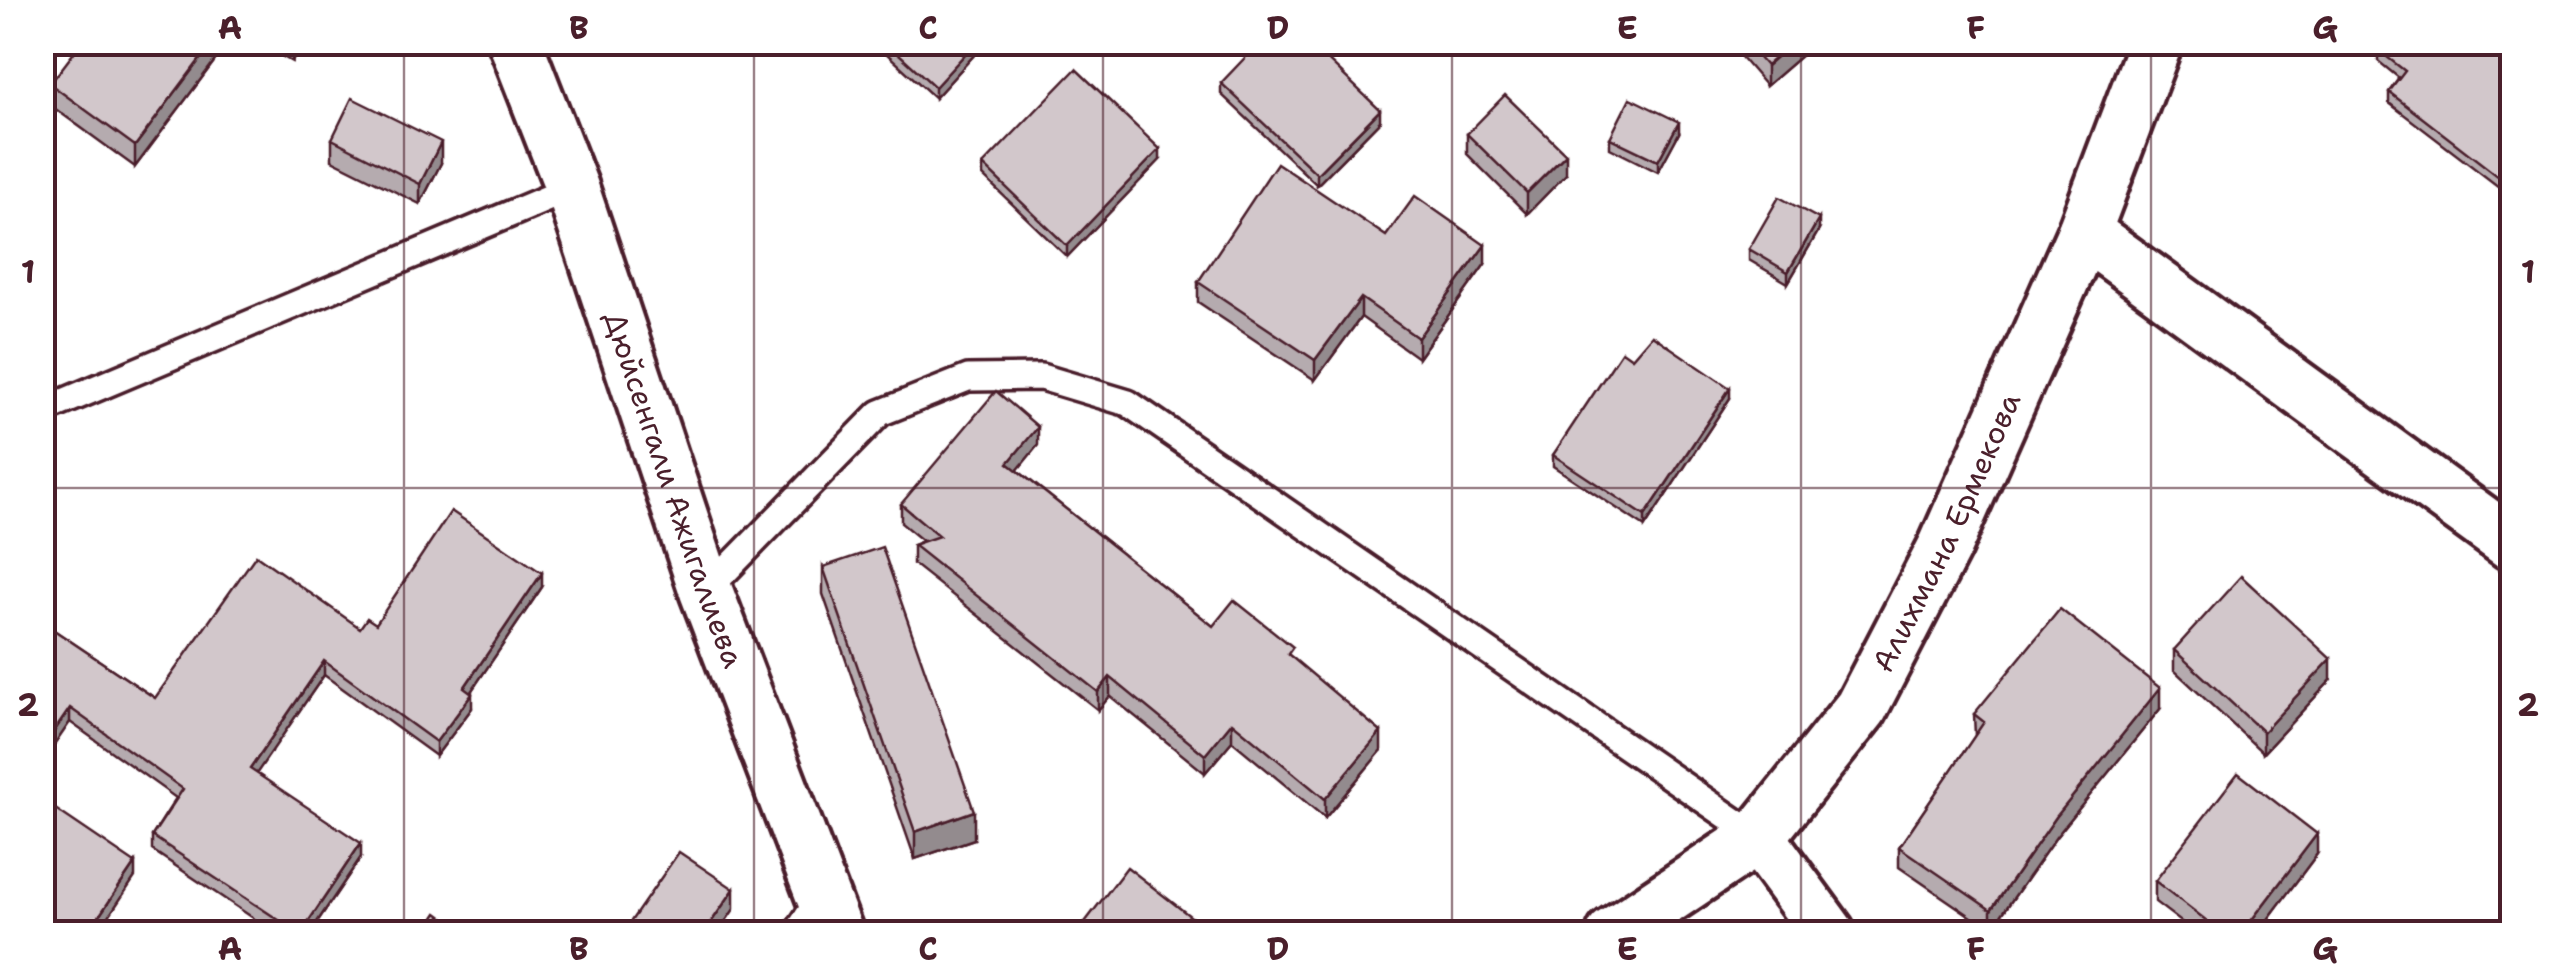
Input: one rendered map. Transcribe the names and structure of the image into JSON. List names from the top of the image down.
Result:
{
  "streets": {
    "street": ["Дюйсенгали Ажигалиева", "Алихмана Ермекова"]
  },
  "grid": {
    "columns": [
      "A",
      "B",
      "C",
      "D",
      "E",
      "F",
      "G"
    ],
    "rows": ["1", "2"]
  }
}
